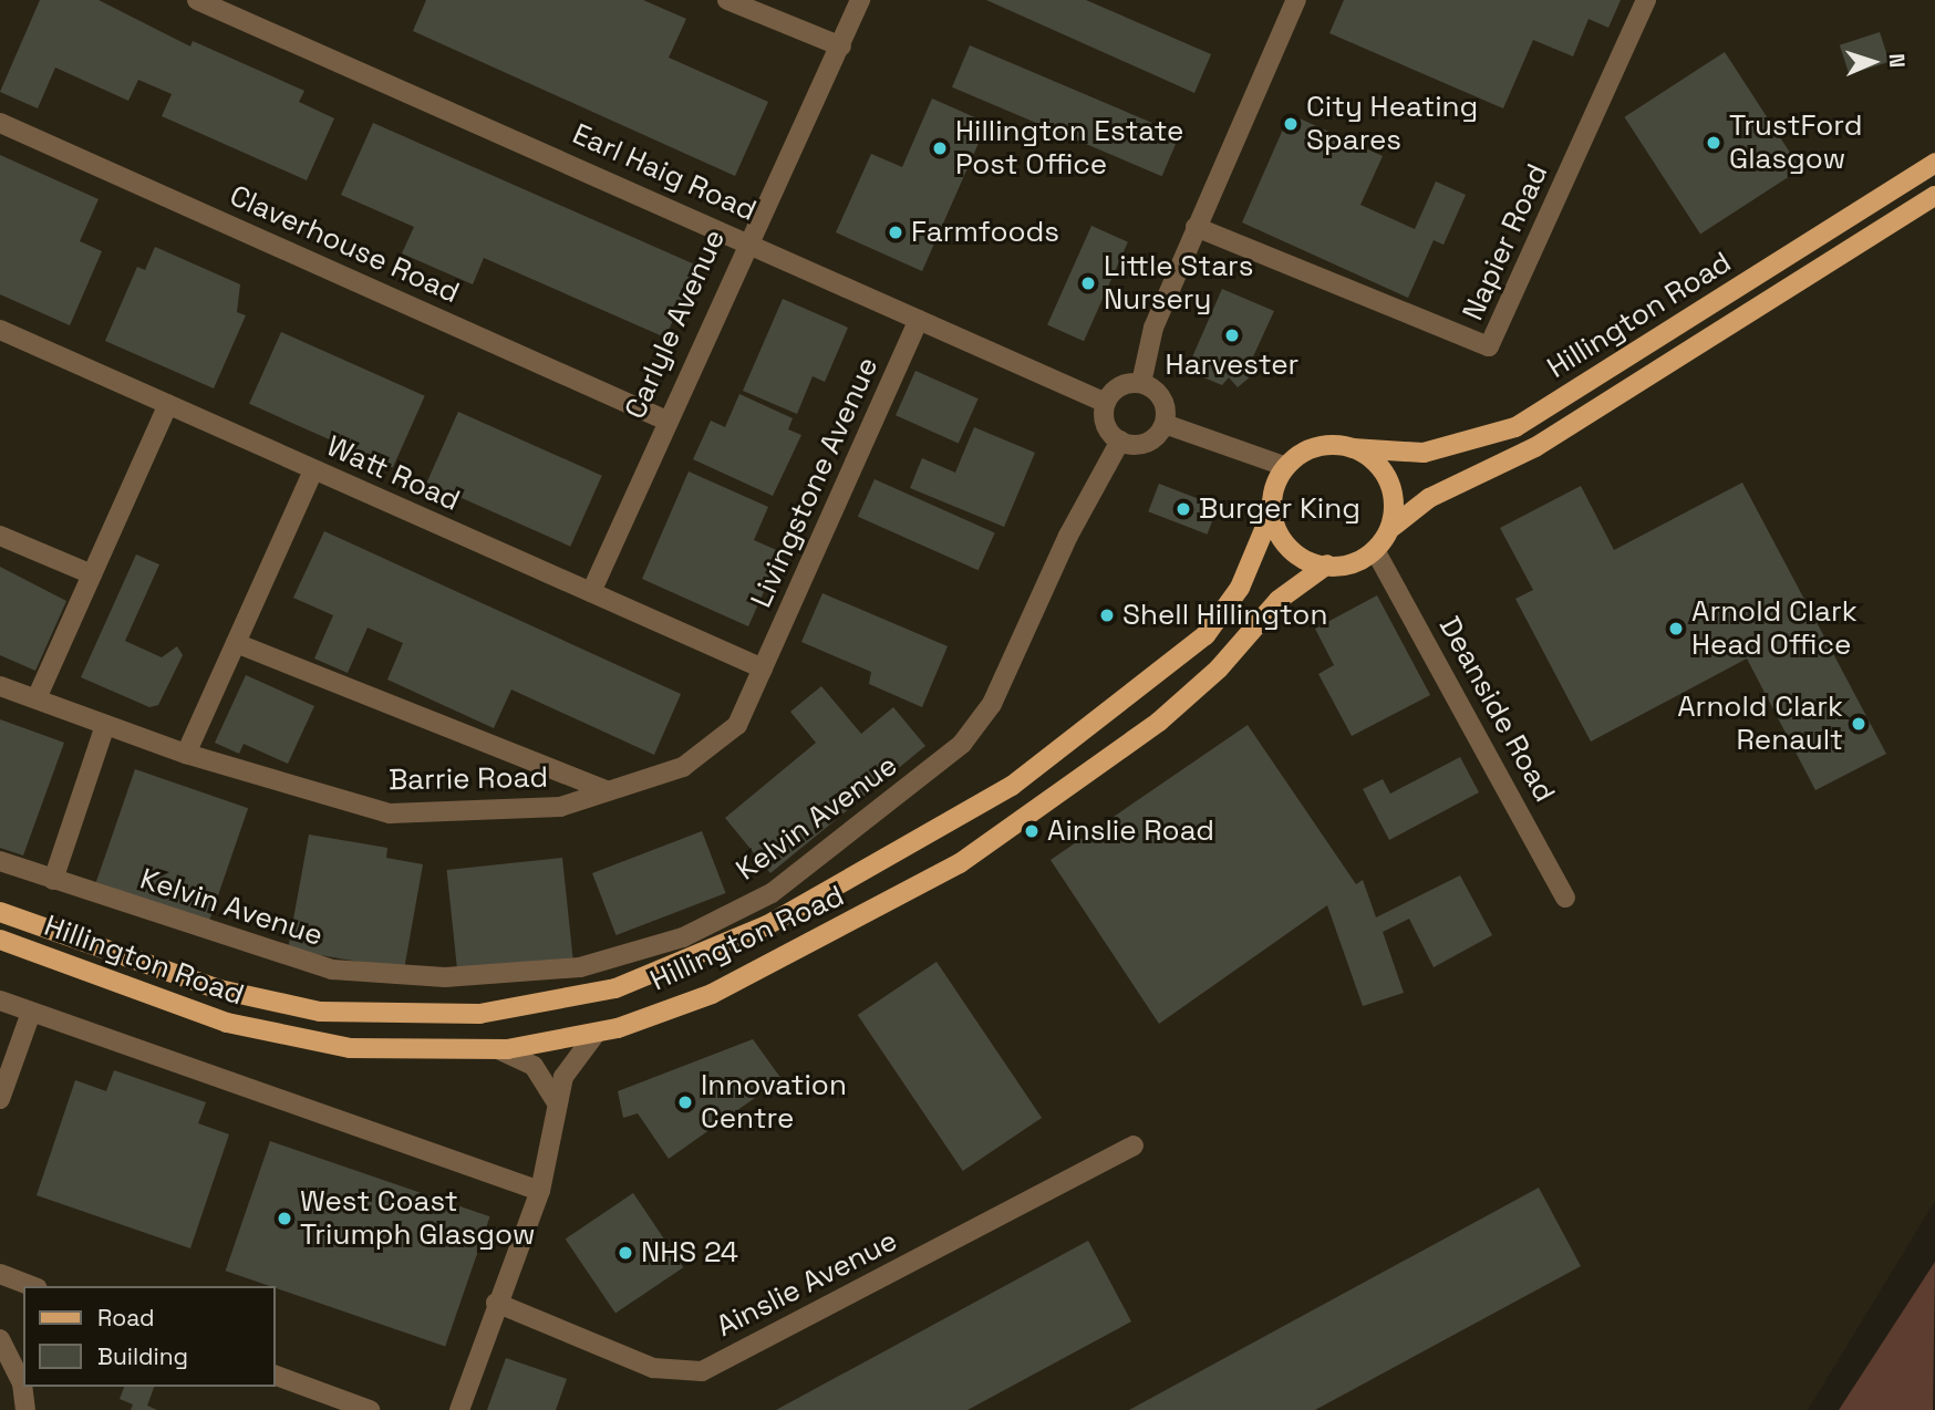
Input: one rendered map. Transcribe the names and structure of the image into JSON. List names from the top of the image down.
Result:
{
  "streets": {
    "main road": ["Hillington Road"],
    "street": [
      "Earl Haig Road",
      "Napier Road",
      "Claverhouse Road",
      "Carlyle Avenue",
      "Watt Road",
      "Livingstone Avenue",
      "Deanside Road",
      "Barrie Road",
      "Kelvin Avenue",
      "Ainslie Avenue"
    ]
  },
  "crossings": [
    ["Earl Haig Road", "Carlyle Avenue"],
    ["Earl Haig Road", "Livingstone Avenue"],
    ["Earl Haig Road", "Kelvin Avenue"],
    ["Claverhouse Road", "Carlyle Avenue"],
    ["Hillington Road", "Deanside Road"],
    ["Hillington Road", "Kelvin Avenue"],
    ["Carlyle Avenue", "Watt Road"],
    ["Watt Road", "Livingstone Avenue"],
    ["Watt Road", "Barrie Road"],
    ["Livingstone Avenue", "Barrie Road"]
  ],
  "places": [
    "City Heating Spares",
    "TrustFord Glasgow",
    "Hillington Estate Post Office",
    "Farmfoods",
    "Little Stars Nursery",
    "Harvester",
    "Burger King",
    "Shell Hillington",
    "Arnold Clark Head Office",
    "Arnold Clark Renault",
    "Ainslie Road",
    "Innovation Centre",
    "West Coast Triumph Glasgow",
    "NHS 24"
  ],
  "legend": ["Road", "Building"],
  "north": "right"
}
